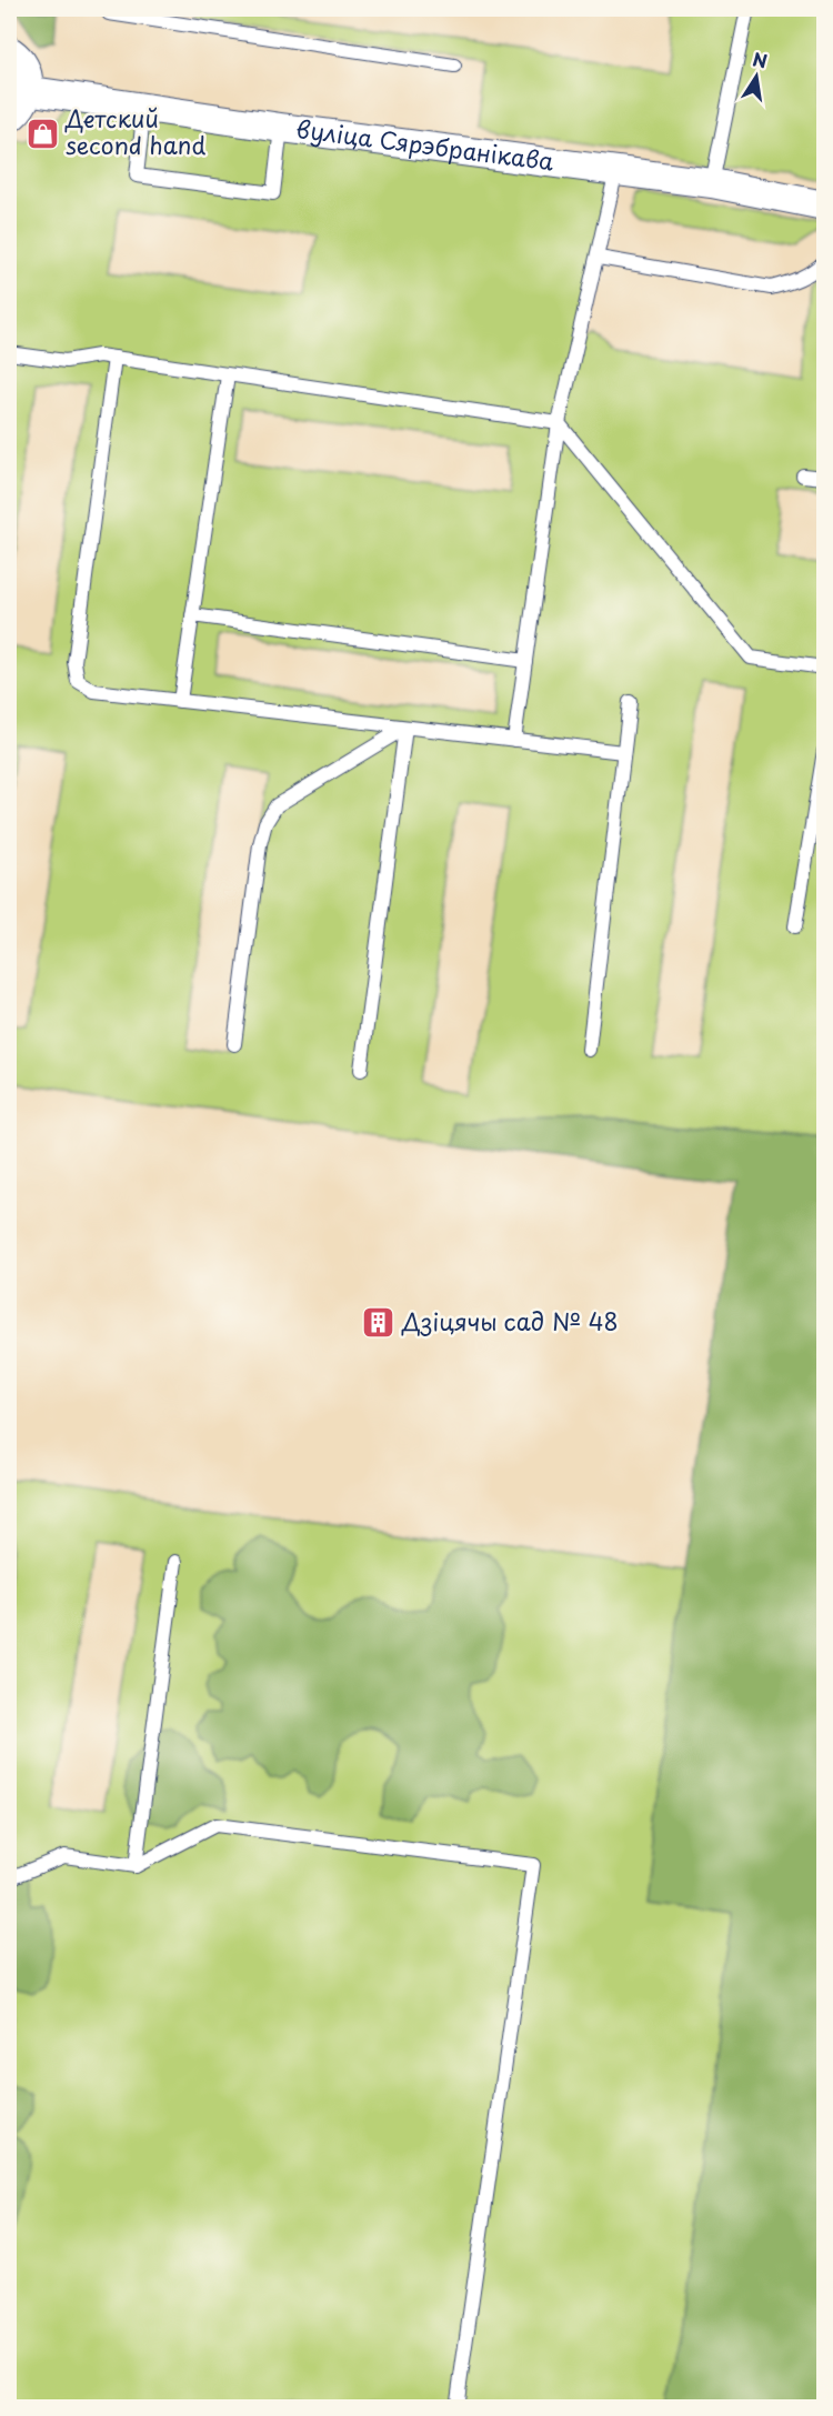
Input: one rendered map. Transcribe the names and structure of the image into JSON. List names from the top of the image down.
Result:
{
  "streets": {
    "street": ["вуліца Сярэбранікава"]
  },
  "places": {
    "shop": ["Детский second hand"],
    "building": ["Дзіцячы сад № 48"]
  },
  "north": "top"
}
